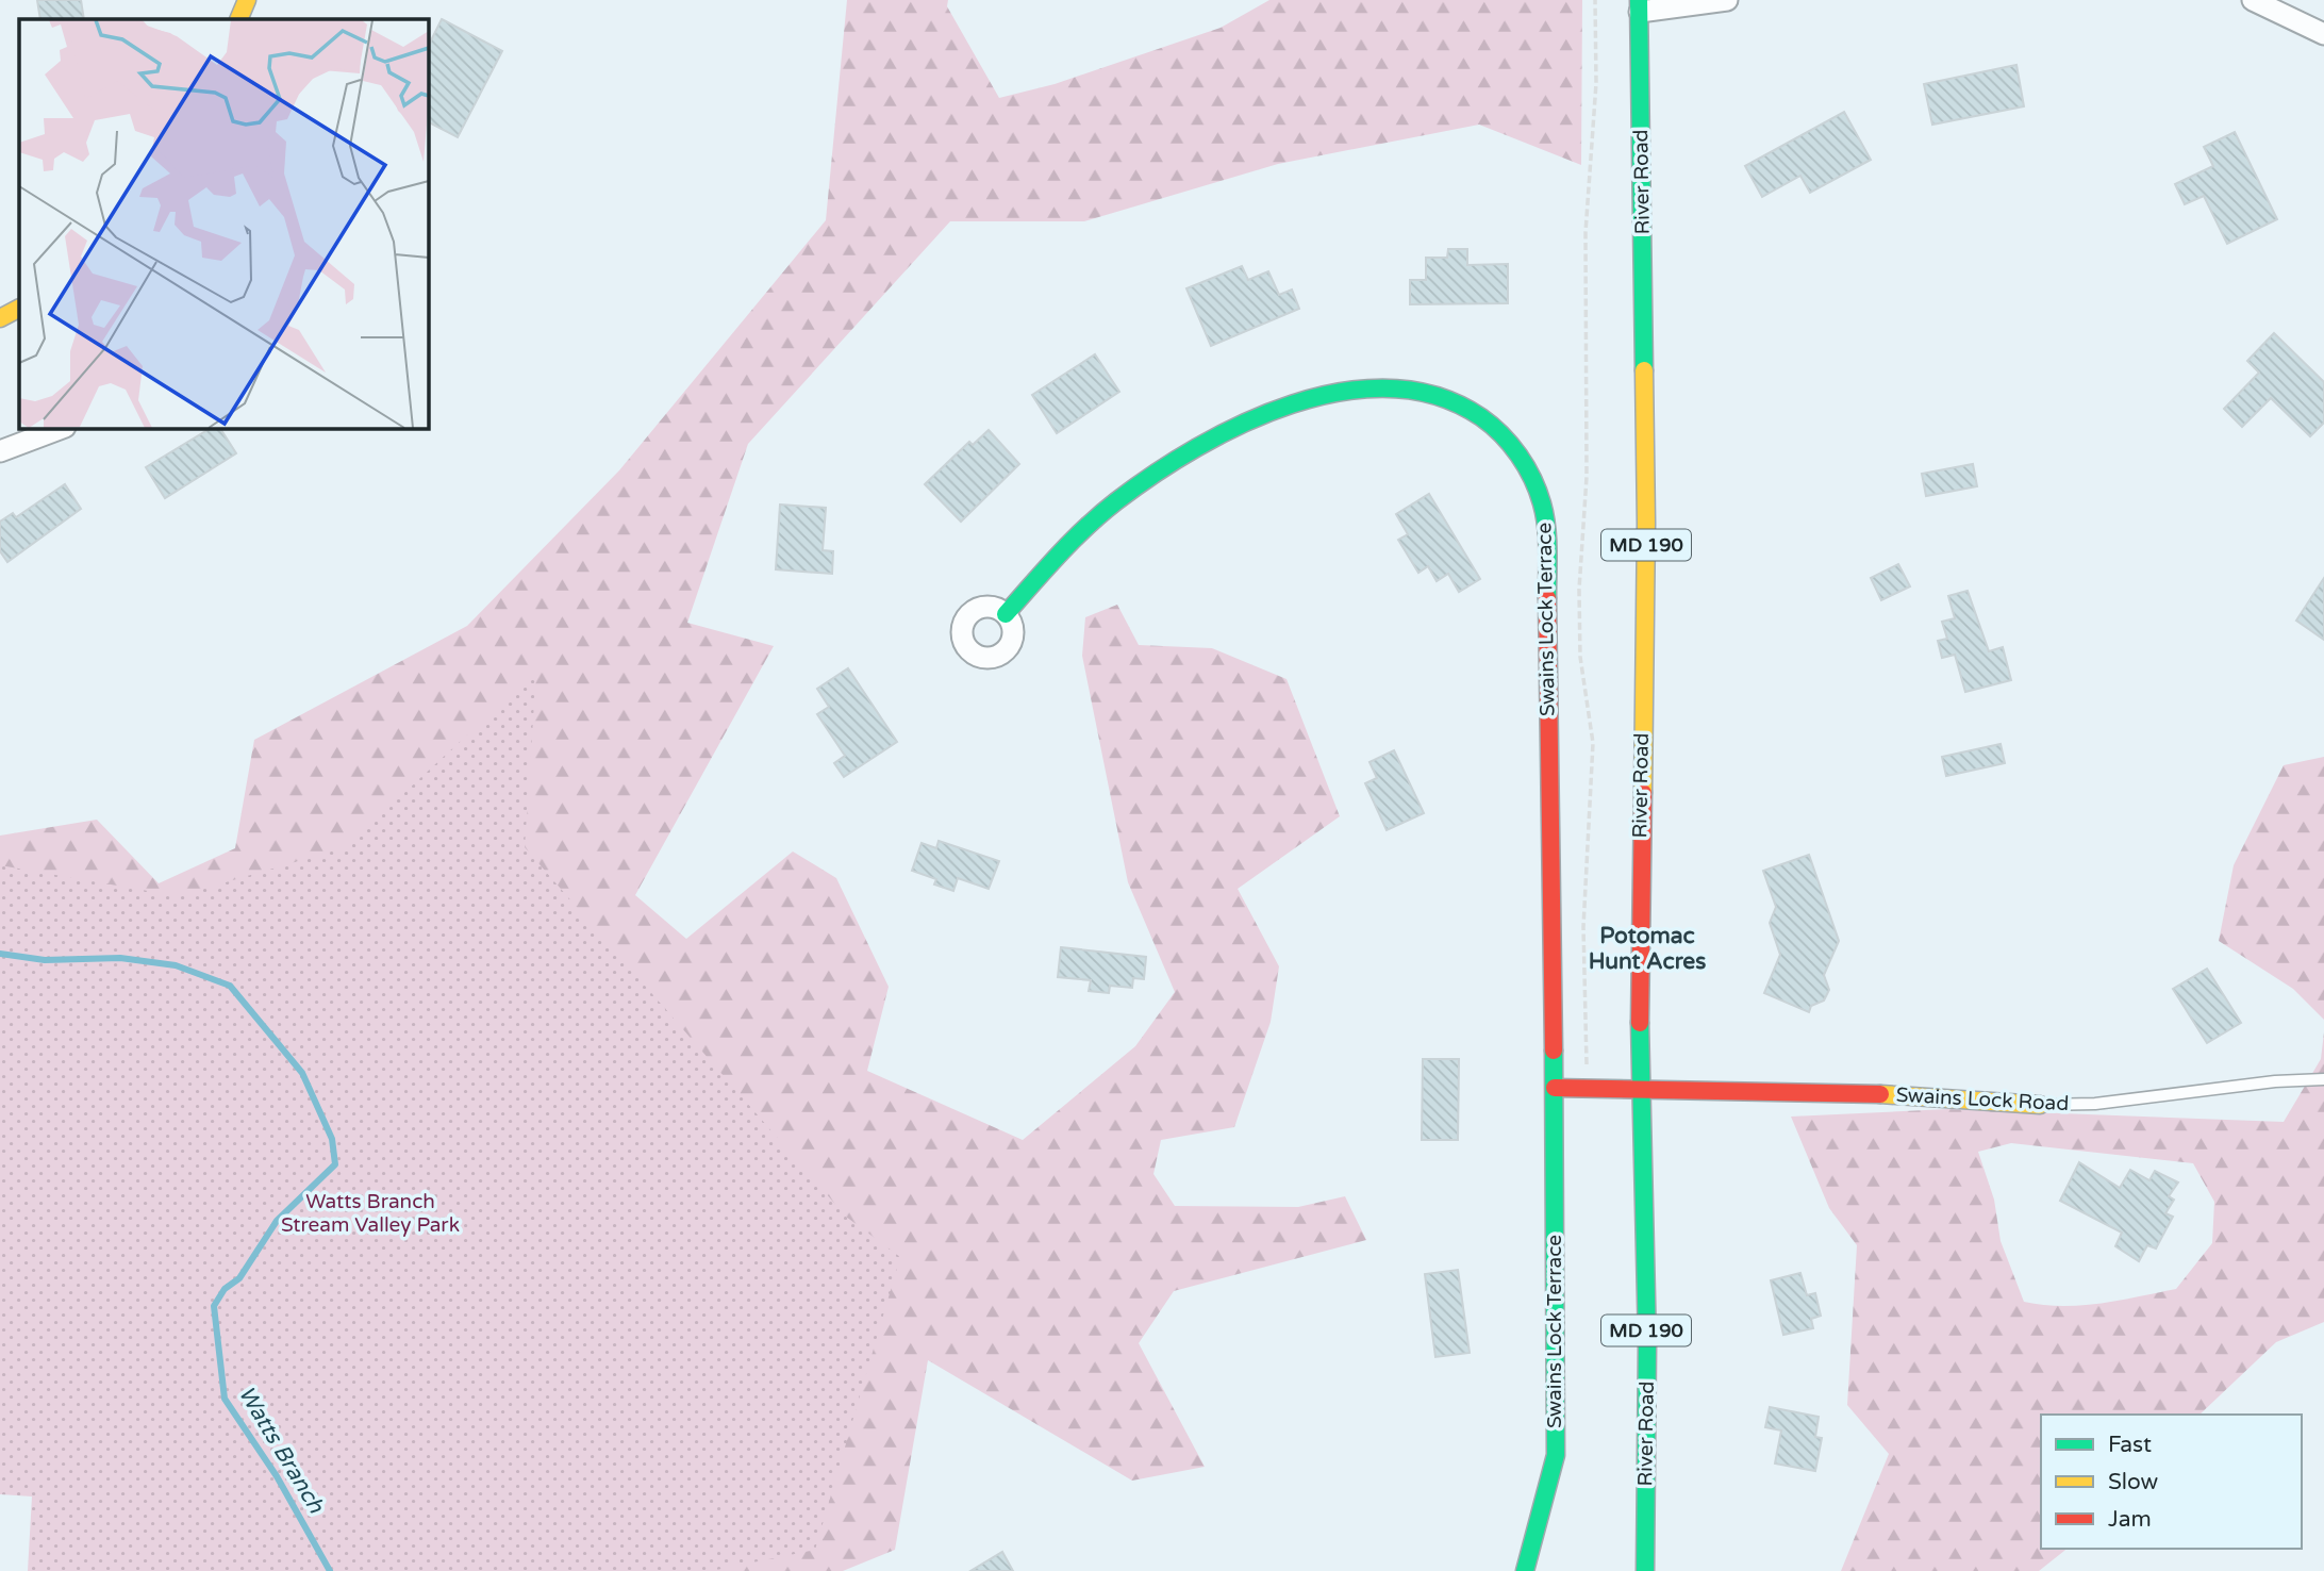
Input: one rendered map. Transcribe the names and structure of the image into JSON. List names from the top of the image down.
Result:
{
  "streets": {
    "street": [
      "River Road",
      "MD 190",
      "Swains Lock Terrace",
      "Swains Lock Road"
    ]
  },
  "crossings": [
    ["River Road", "Swains Lock Road"]
  ],
  "districts": ["Potomac Hunt Acres"],
  "water": ["Watts Branch"],
  "parks": ["Watts Branch Stream Valley Park"],
  "legend": ["Fast", "Slow", "Jam"]
}
